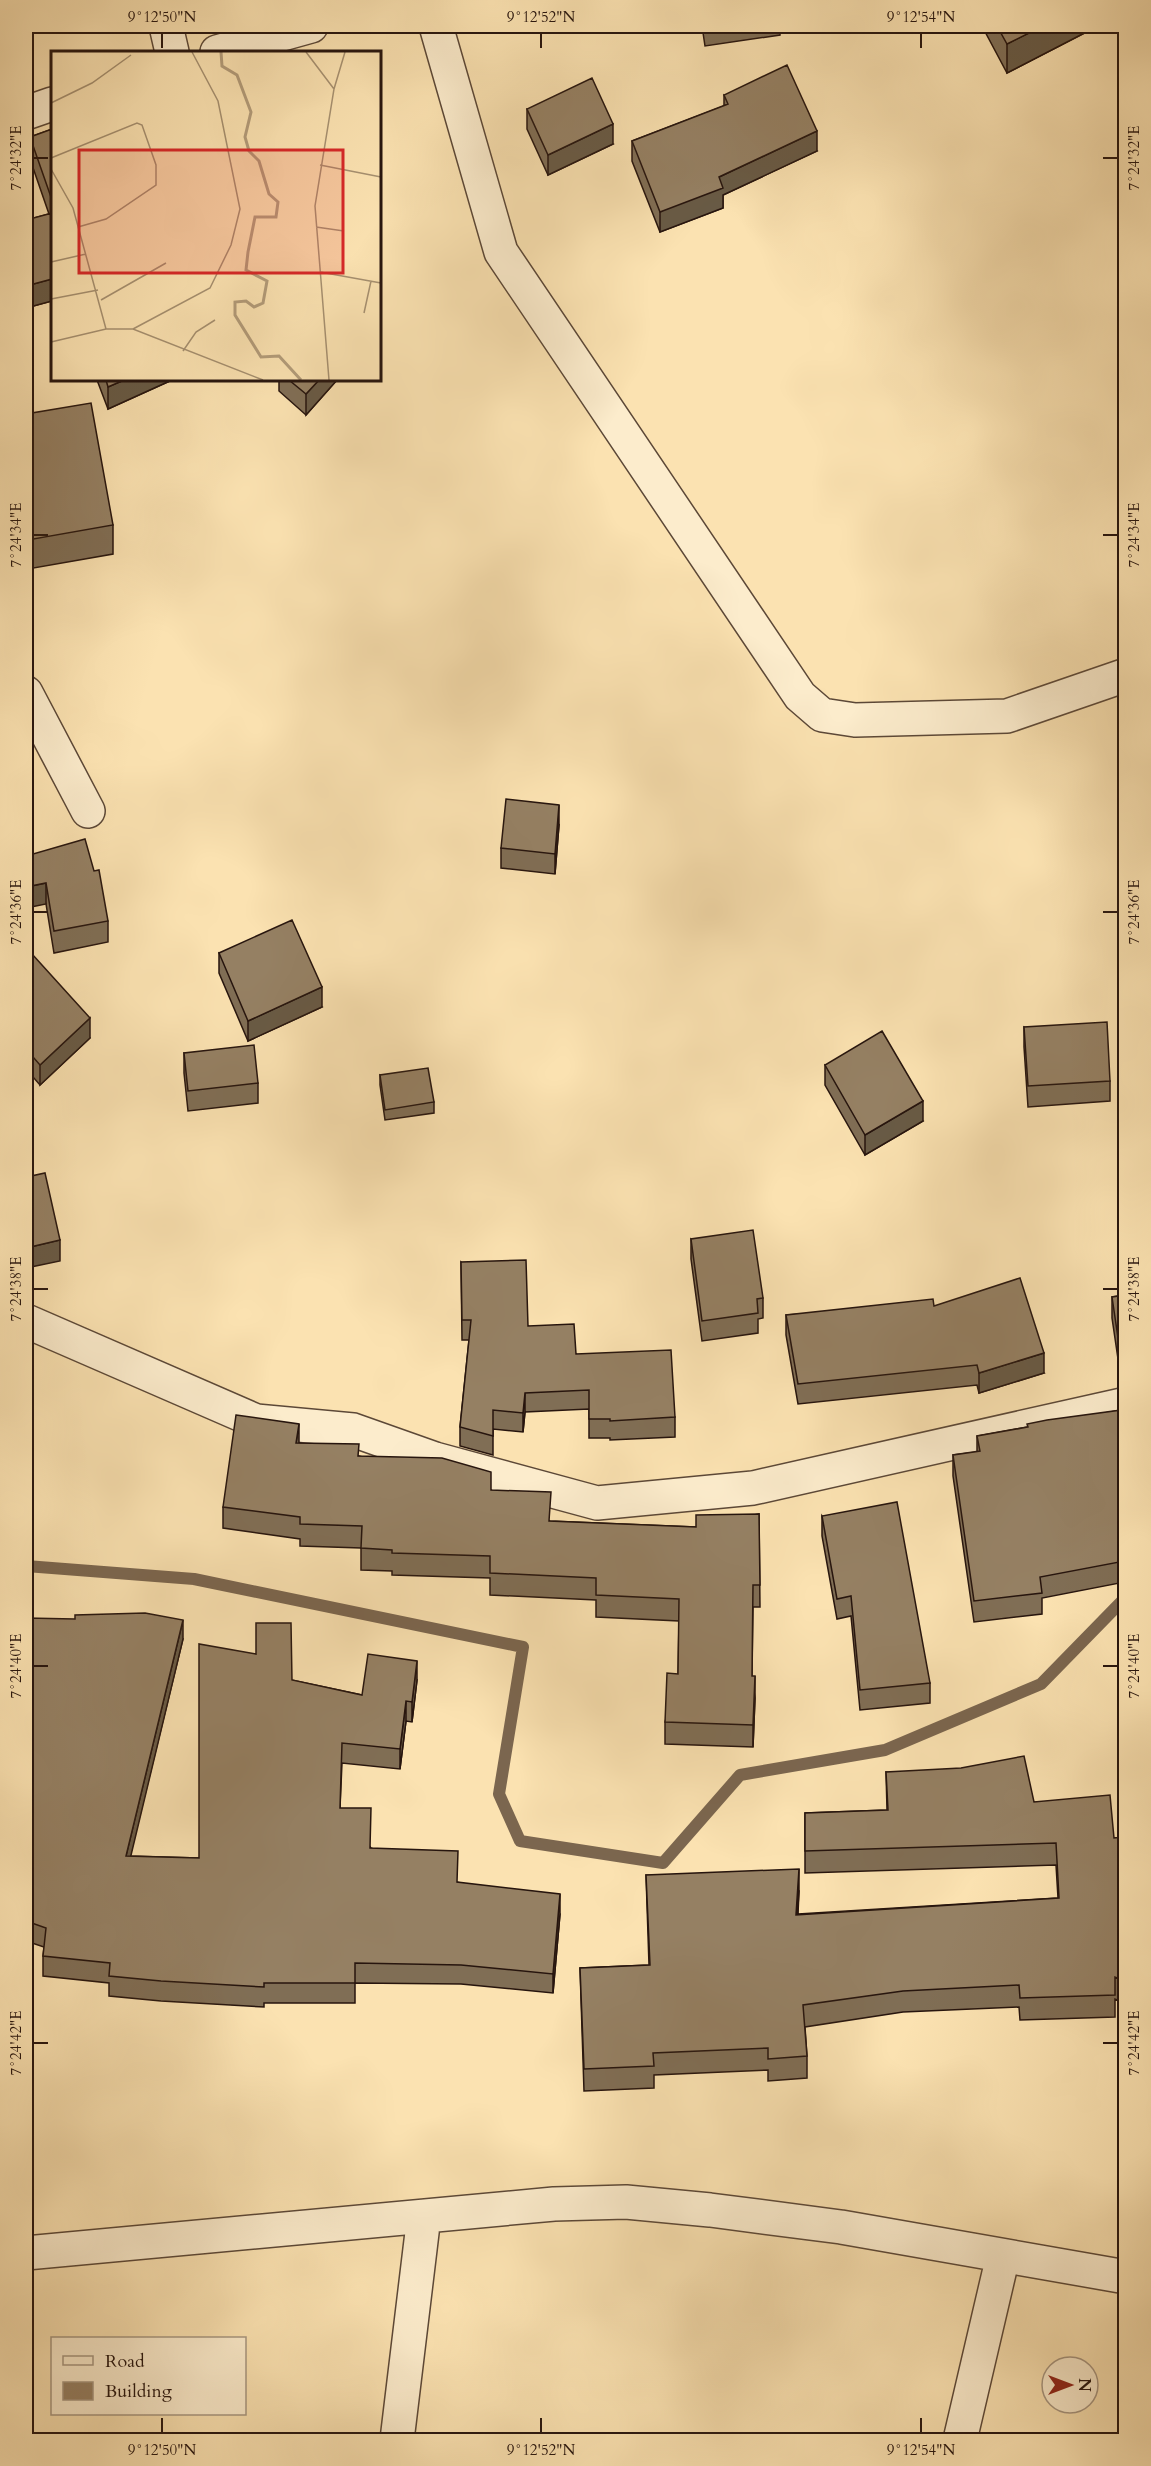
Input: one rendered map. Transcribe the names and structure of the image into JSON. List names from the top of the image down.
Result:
{
  "legend": ["Road", "Building"],
  "north": "right",
  "coordinates": [
    "9°12'50\"N",
    "9°12'52\"N",
    "9°12'54\"N",
    "7°24'32\"E",
    "7°24'34\"E",
    "7°24'36\"E",
    "7°24'38\"E",
    "7°24'40\"E",
    "7°24'42\"E"
  ]
}
